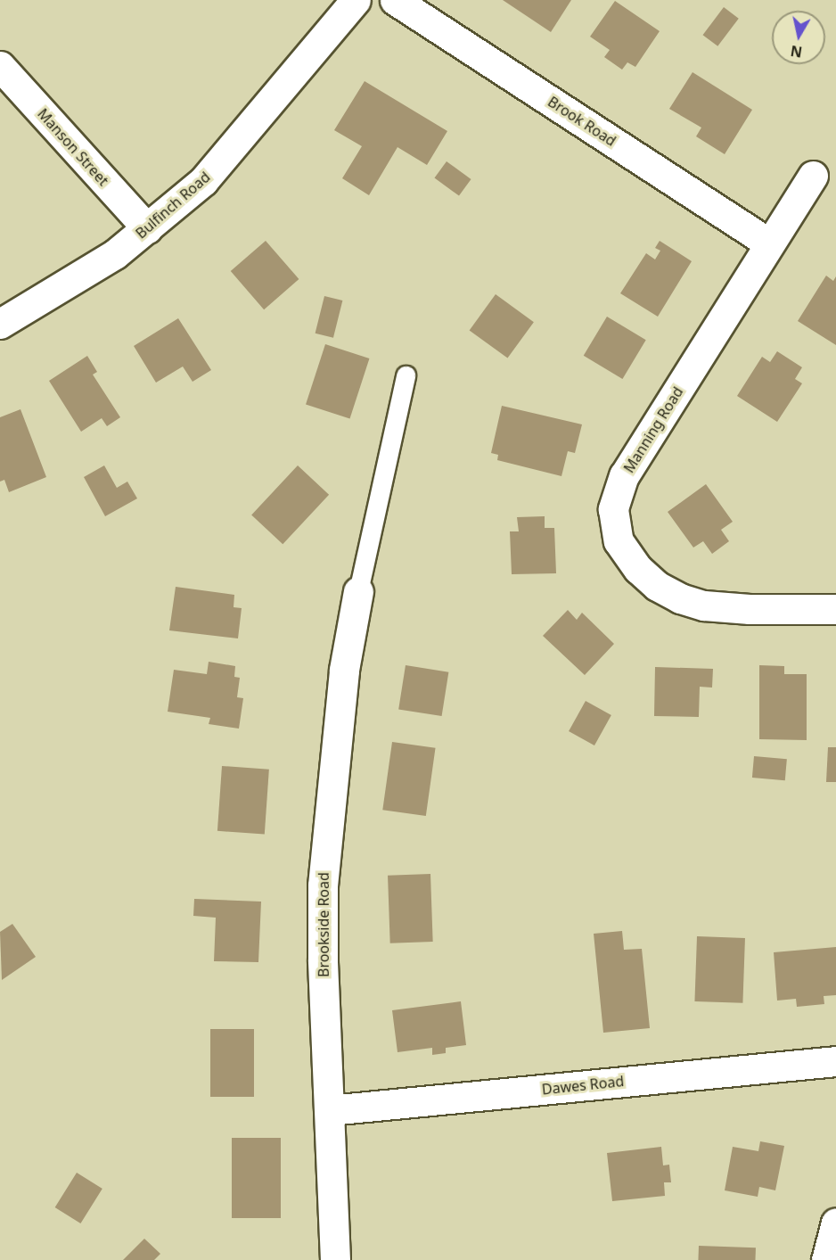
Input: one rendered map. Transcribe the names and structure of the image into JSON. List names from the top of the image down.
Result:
{
  "streets": {
    "street": [
      "Brook Road",
      "Manson Street",
      "Bulfinch Road",
      "Manning Road",
      "Brookside Road",
      "Dawes Road"
    ]
  },
  "crossings": [
    ["Brook Road", "Manning Road"],
    ["Manson Street", "Bulfinch Road"],
    ["Brookside Road", "Dawes Road"]
  ],
  "north": "bottom"
}
